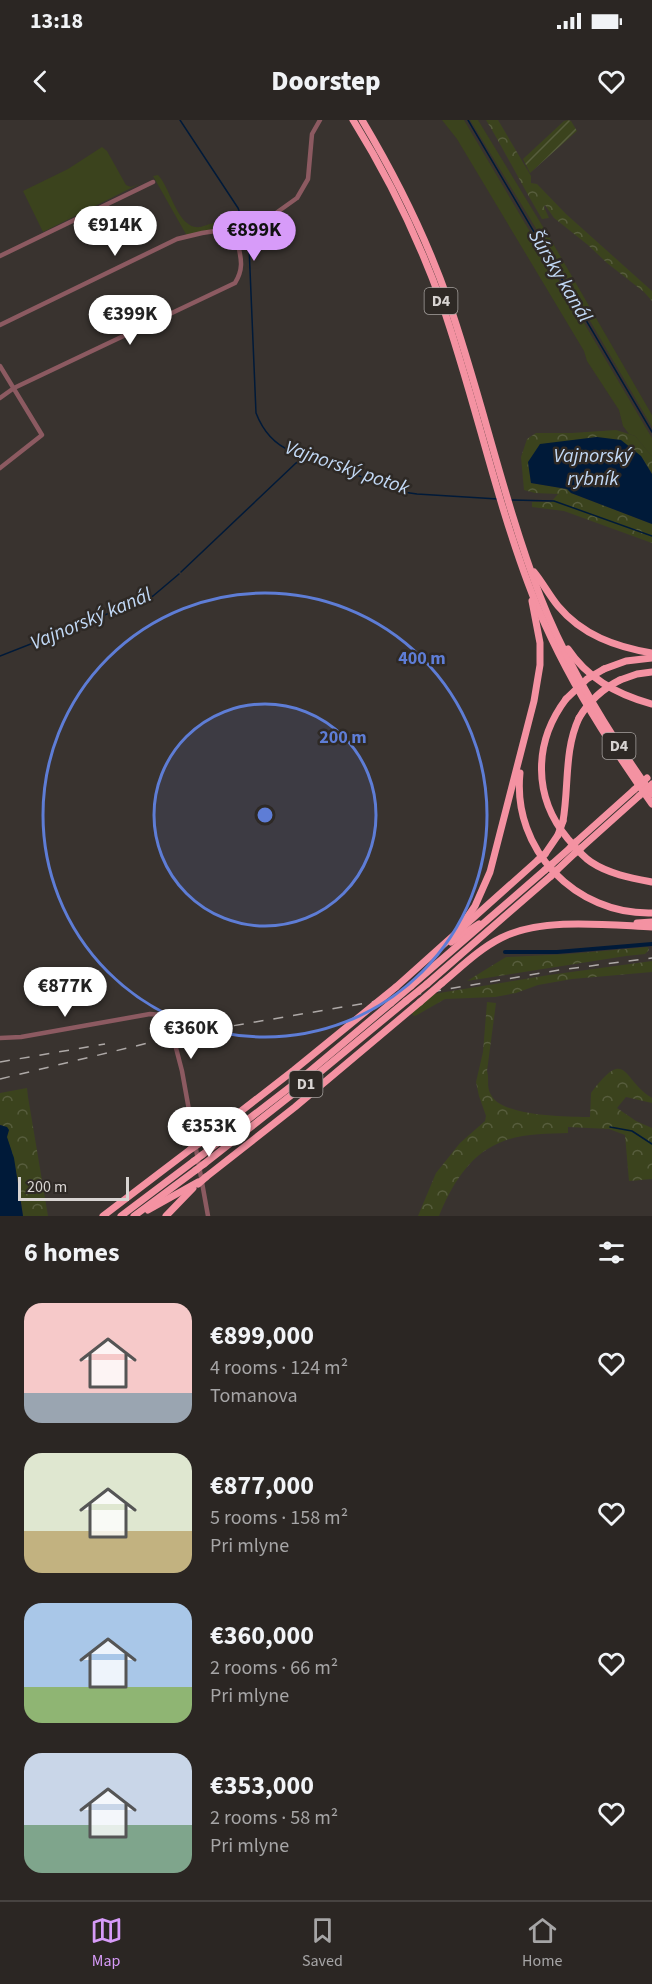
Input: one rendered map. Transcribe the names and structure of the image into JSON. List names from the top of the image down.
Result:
{
  "streets": {
    "highway": ["D4", "D1"]
  },
  "water": [
    "Šúrsky kanál",
    "Vajnorský rybník",
    "Vajnorský potok",
    "Vajnorský kanál"
  ],
  "scale_bar": "200 m",
  "page": {
    "status": "13:18",
    "header": "Doorstep",
    "price": [
      "€914K",
      "€899K",
      "€399K",
      "€877K",
      "€360K",
      "€353K"
    ],
    "scale": "200 m",
    "heading": "6 homes",
    "list": [
      {
        "name": "€899,000",
        "note": "4 rooms · 124 m² · Tomanova"
      },
      {
        "name": "€877,000",
        "note": "5 rooms · 158 m² · Pri mlyne"
      },
      {
        "name": "€360,000",
        "note": "2 rooms · 66 m² · Pri mlyne"
      },
      {
        "name": "€353,000",
        "note": "2 rooms · 58 m² · Pri mlyne"
      }
    ],
    "tabs": ["Map", "Saved", "Home"]
  },
  "rings": ["400 m", "200 m"]
}
